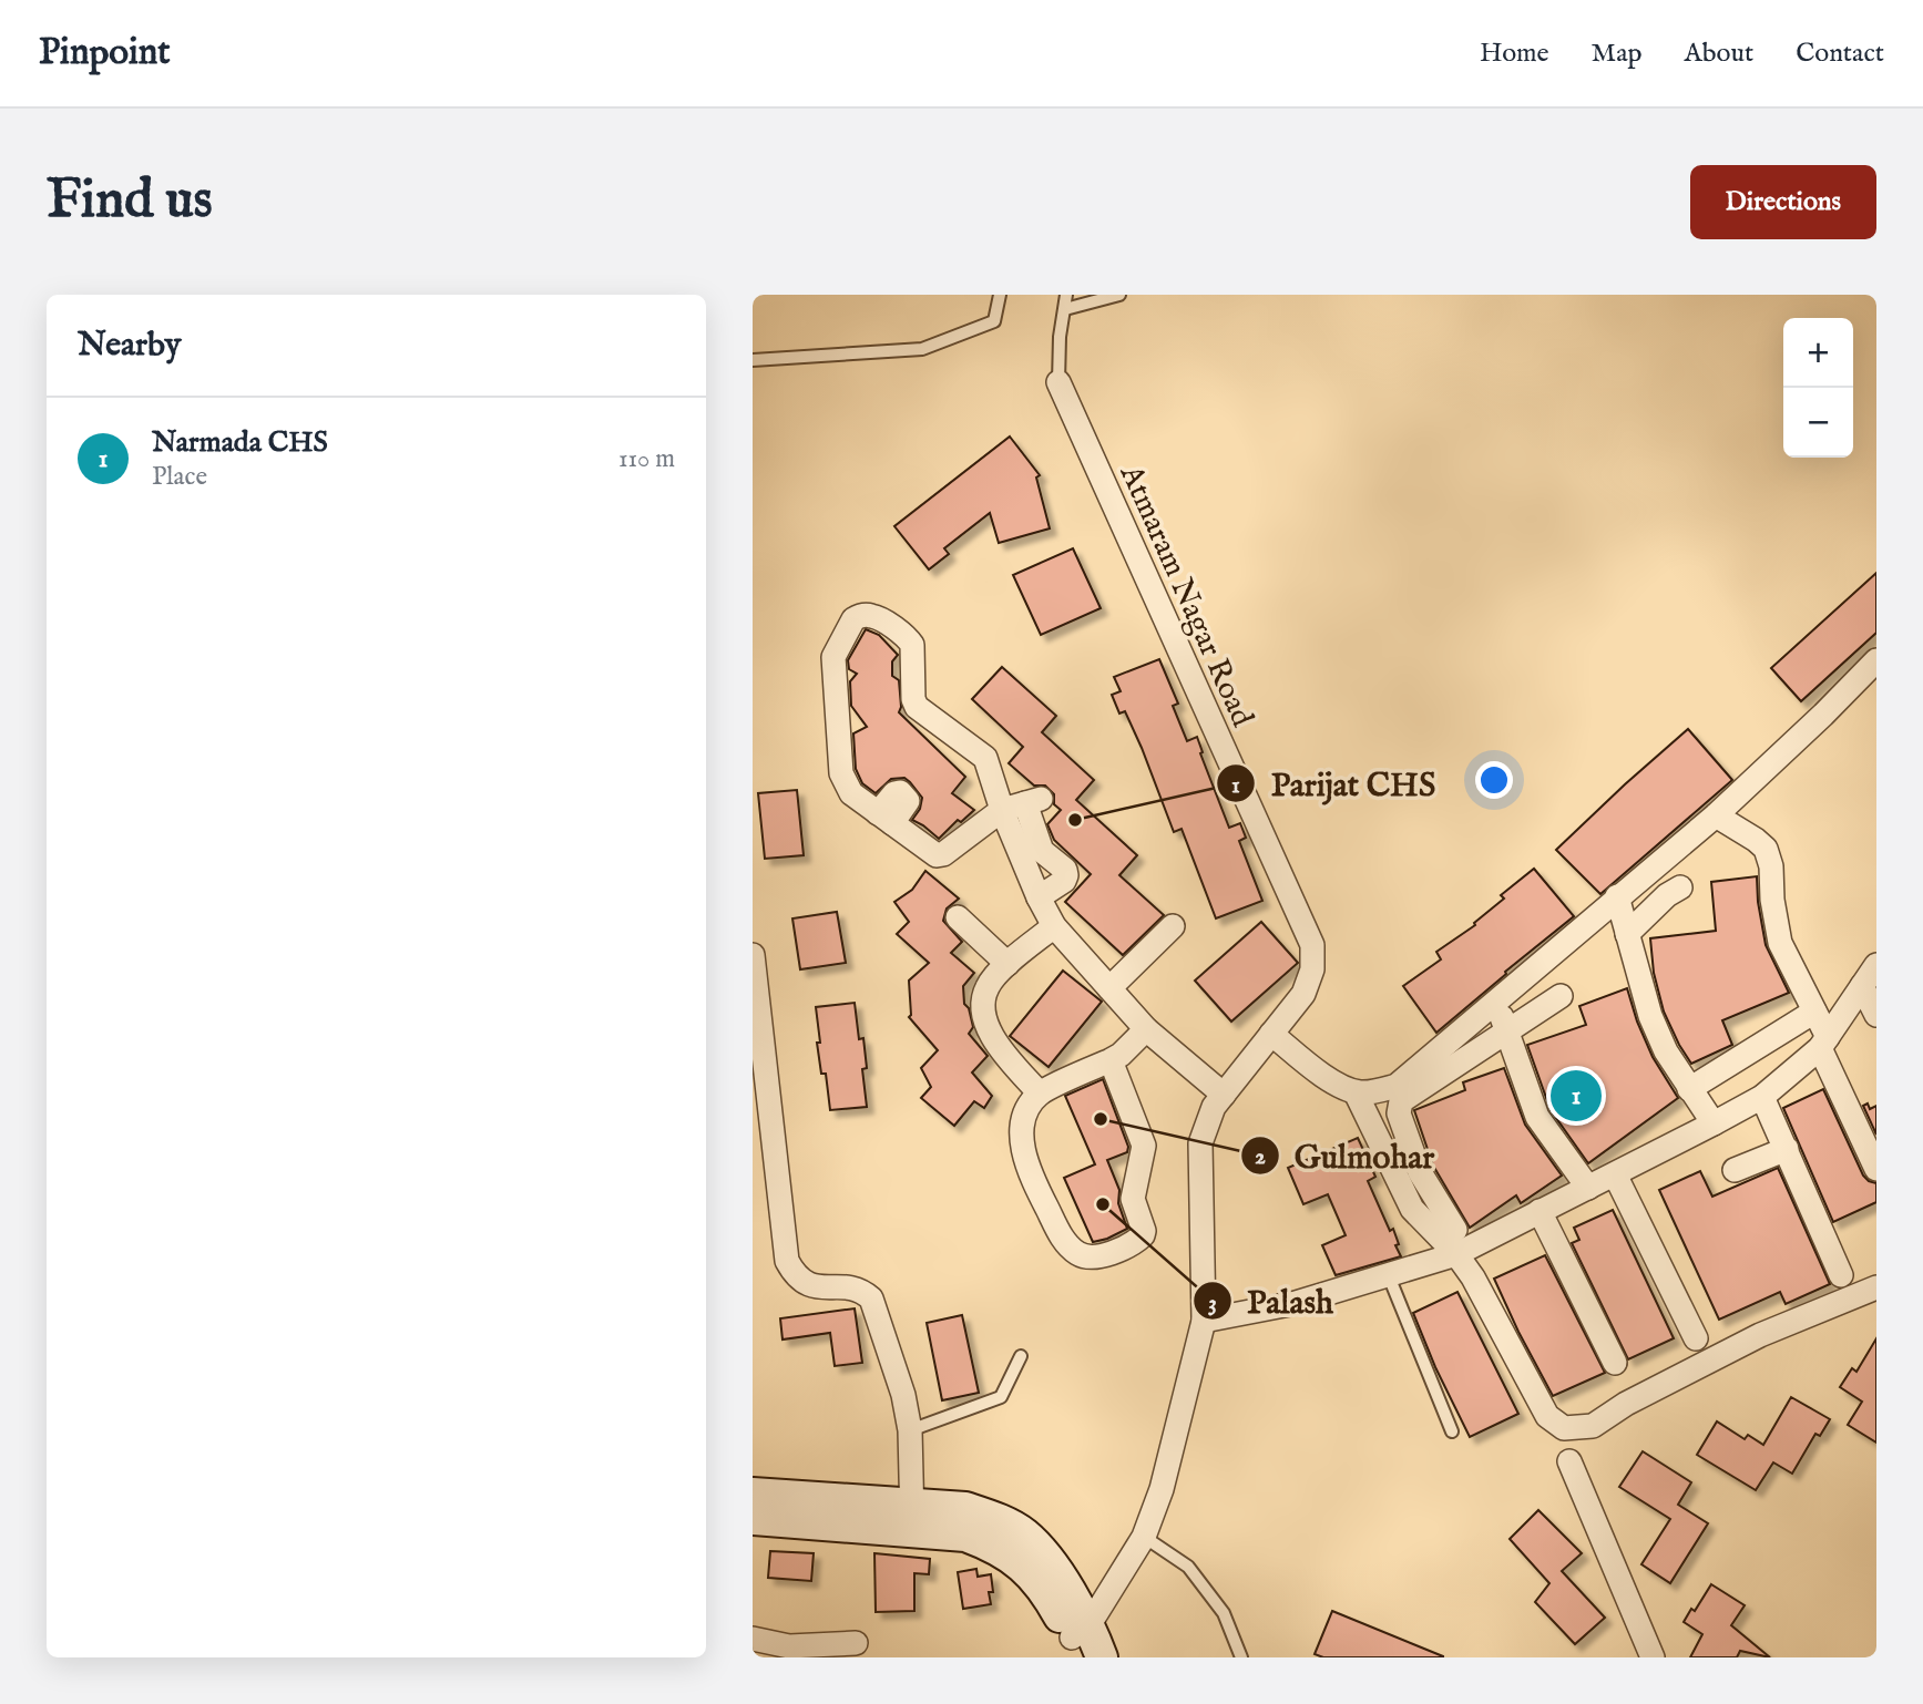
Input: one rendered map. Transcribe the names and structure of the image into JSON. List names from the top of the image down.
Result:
{
  "streets": {
    "street": ["Atmaram Nagar Road"]
  },
  "places": ["Parijat CHS", "Gulmohar", "Palash"],
  "page": {
    "header": "Pinpoint",
    "nav": [
      "Home",
      "Map",
      "About",
      "Contact"
    ],
    "buttons": "Directions",
    "title": "Find us",
    "heading": "Nearby",
    "map_buttons": ["+", "−"],
    "list": [
      {
        "mark": "1",
        "name": "Narmada CHS",
        "note": "Place",
        "value": "110 m"
      }
    ],
    "pins": "1"
  }
}
